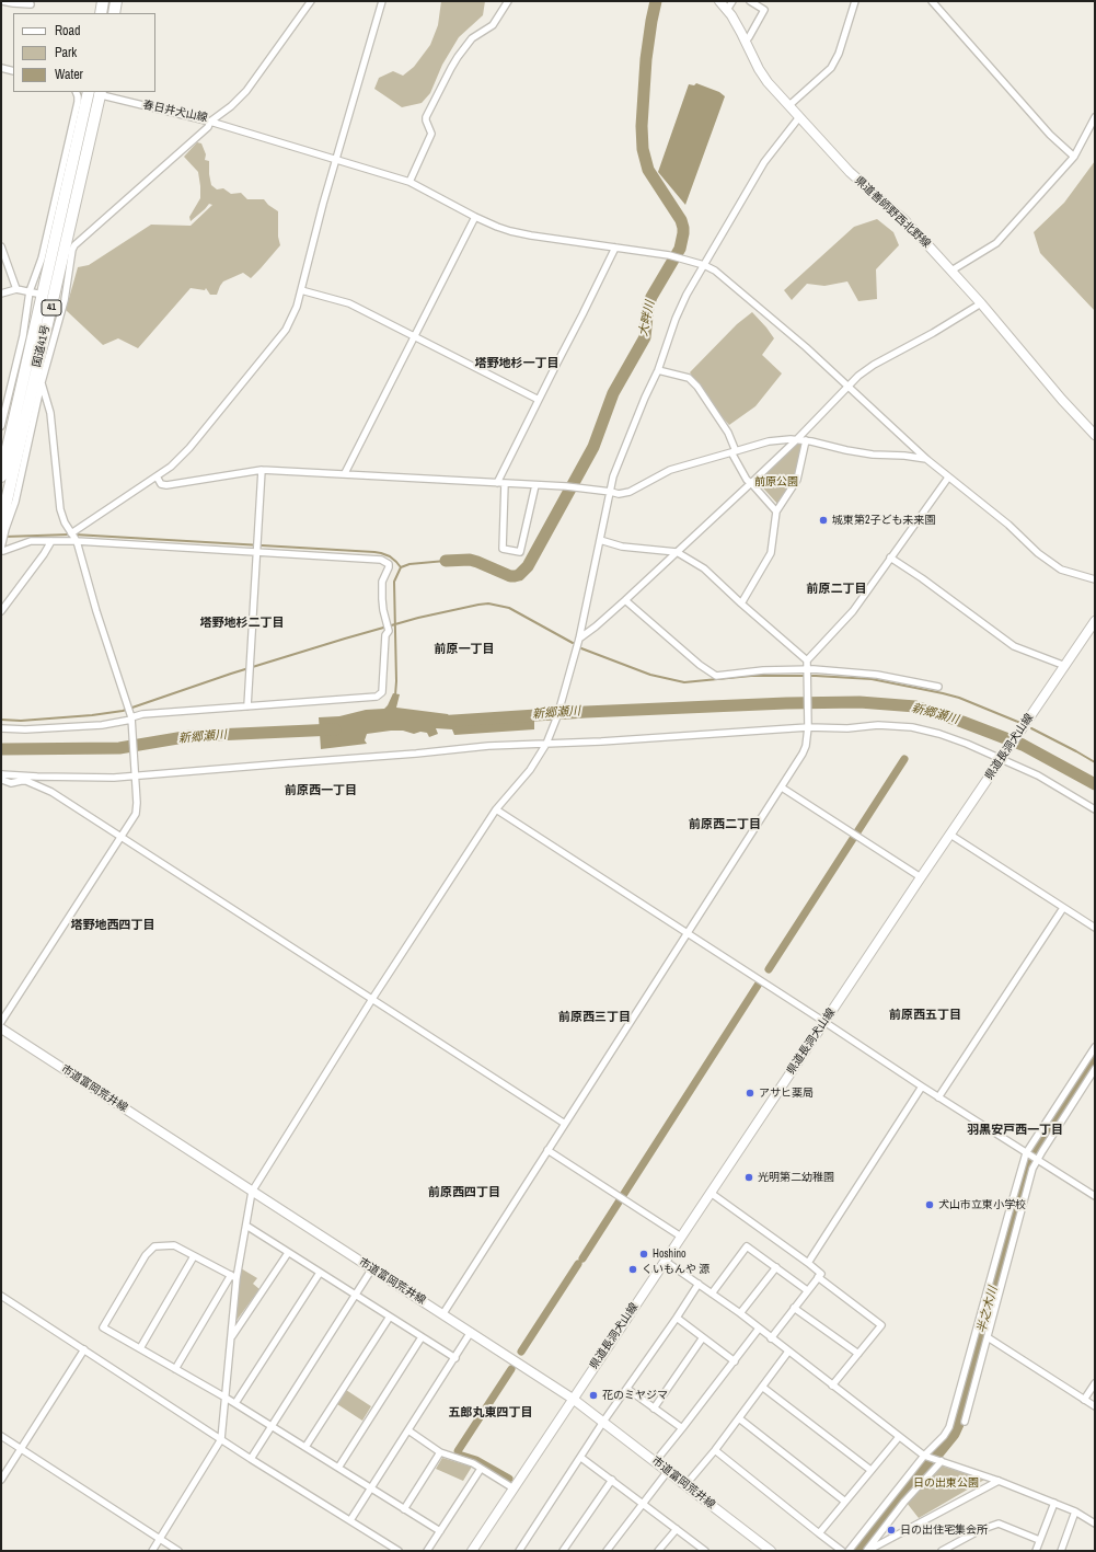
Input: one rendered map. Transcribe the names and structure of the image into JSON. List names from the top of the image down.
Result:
{
  "streets": {
    "highway": ["41", "国道41号"],
    "main road": ["県道善師野西北野線", "県道長洞犬山線", "市道富岡荒井線"],
    "street": ["春日井犬山線"]
  },
  "crossings": [
    ["春日井犬山線", "国道41号"],
    ["県道長洞犬山線", "市道富岡荒井線"]
  ],
  "districts": [
    "塔野地杉一丁目",
    "前原二丁目",
    "塔野地杉二丁目",
    "前原一丁目",
    "前原西一丁目",
    "前原西二丁目",
    "塔野地西四丁目",
    "前原西五丁目",
    "前原西三丁目",
    "羽黒安戸西一丁目",
    "前原西四丁目",
    "五郎丸東四丁目"
  ],
  "water": ["大畔川", "新郷瀬川", "半之木川"],
  "parks": ["前原公園", "日の出東公園"],
  "places": [
    "城東第2子ども未来園",
    "アサヒ薬局",
    "光明第二幼稚園",
    "犬山市立東小学校",
    "Hoshino",
    "くいもんや 源",
    "花のミヤジマ",
    "日の出住宅集会所"
  ],
  "legend": ["Road", "Park", "Water"]
}
